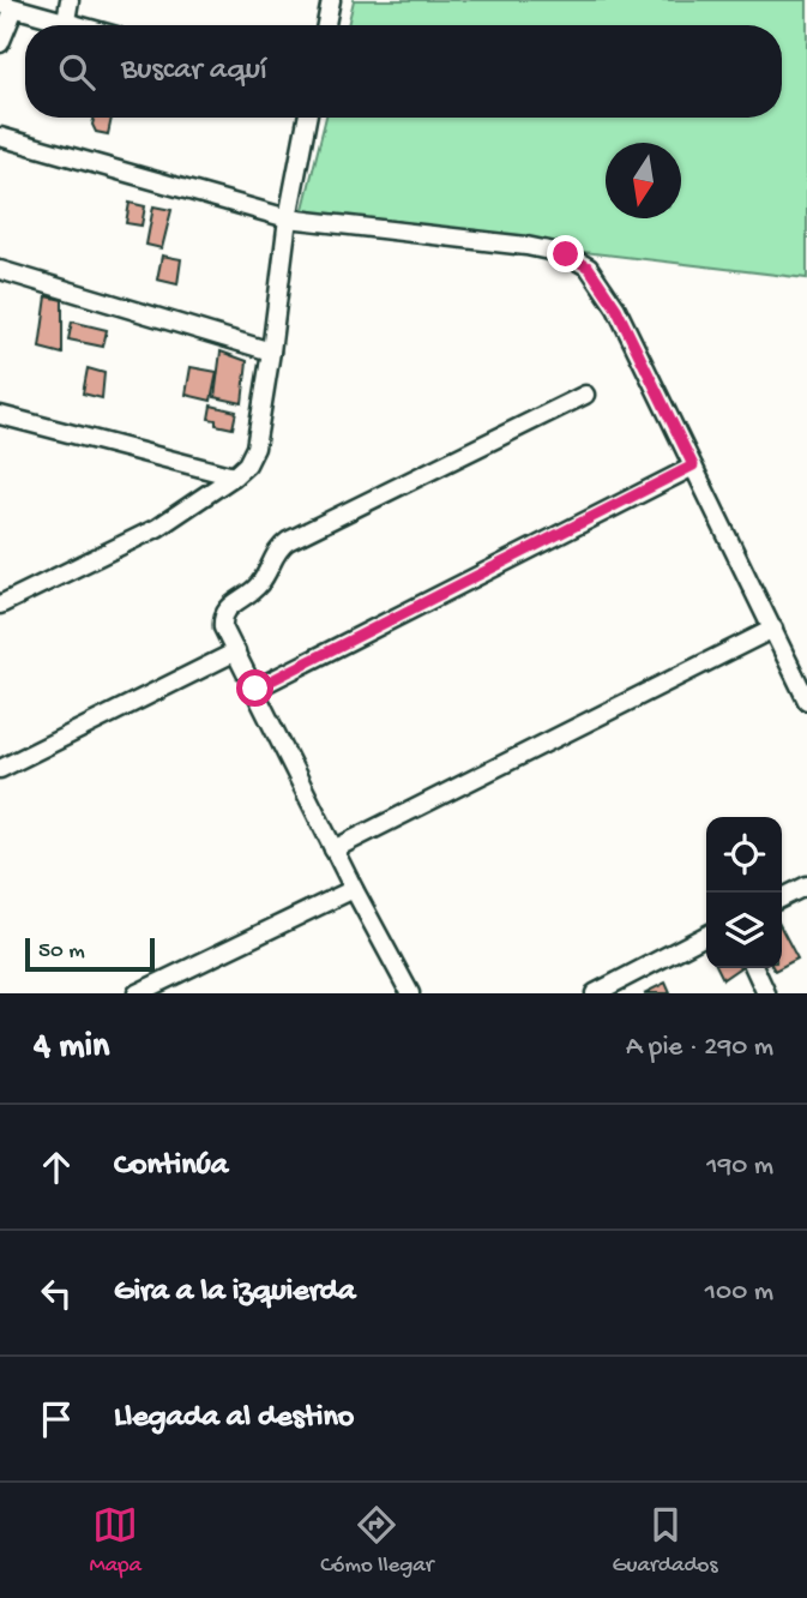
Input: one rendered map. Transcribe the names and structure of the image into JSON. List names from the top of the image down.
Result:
{
  "scale_bar": "50 m",
  "north": "bottom",
  "page": {
    "search": "Buscar aquí",
    "scale": "50 m",
    "heading": ["4 min", "A pie · 290 m"],
    "list": [
      ["Continúa", "190 m"],
      ["Gira a la izquierda", "100 m"],
      "Llegada al destino"
    ],
    "nav": ["Mapa", "Cómo llegar", "Guardados"]
  }
}
